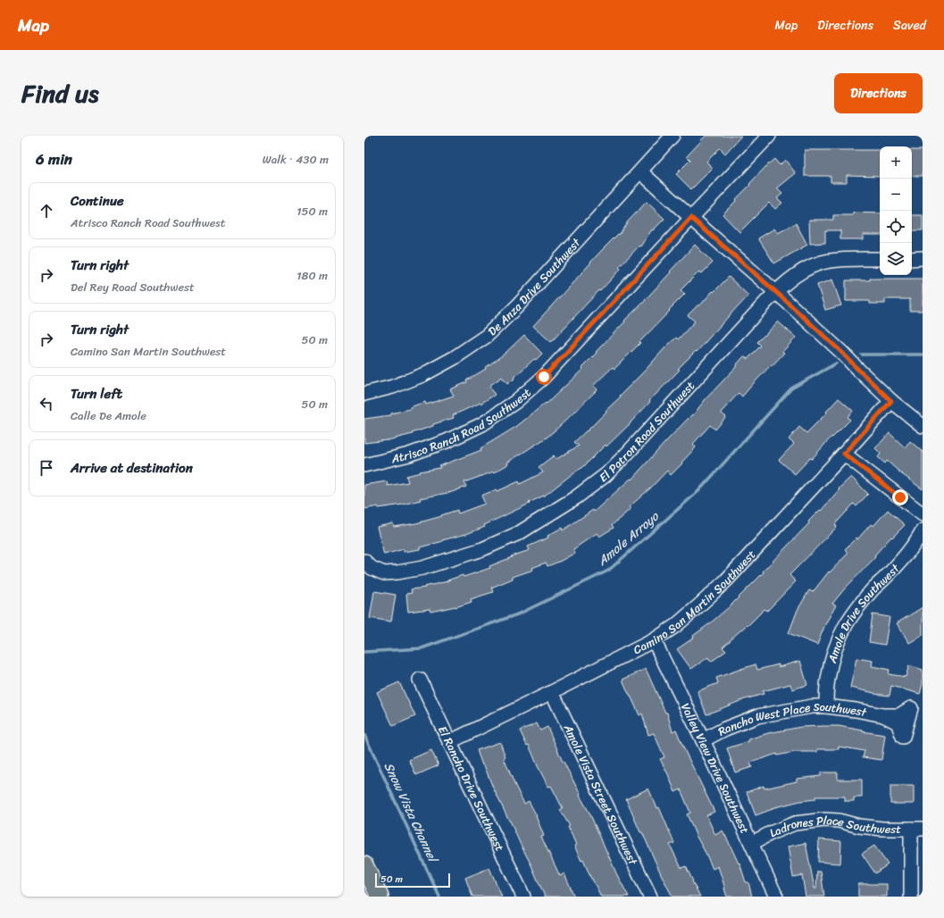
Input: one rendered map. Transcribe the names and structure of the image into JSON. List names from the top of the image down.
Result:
{
  "streets": {
    "street": [
      "De Anza Drive Southwest",
      "Atrisco Ranch Road Southwest",
      "El Patron Road Southwest",
      "Camino San Martin Southwest",
      "Amole Drive Southwest",
      "Rancho West Place Southwest",
      "Valley View Drive Southwest",
      "El Rancho Drive Southwest",
      "Amole Vista Street Southwest",
      "Ladrones Place Southwest"
    ]
  },
  "crossings": [
    ["Camino San Martin Southwest", "Valley View Drive Southwest"],
    ["Camino San Martin Southwest", "El Rancho Drive Southwest"],
    ["Camino San Martin Southwest", "Amole Vista Street Southwest"],
    ["Amole Drive Southwest", "Rancho West Place Southwest"],
    ["Rancho West Place Southwest", "Valley View Drive Southwest"],
    ["Valley View Drive Southwest", "Ladrones Place Southwest"]
  ],
  "water": ["Amole Arroyo", "Snow Vista Channel"],
  "scale_bar": "50 m",
  "page": {
    "header": "Map",
    "nav": ["Map", "Directions", "Saved"],
    "title": "Find us",
    "buttons": "Directions",
    "heading": ["6 min", "Walk · 430 m"],
    "map_buttons": ["+", "−"],
    "list": [
      ["Continue", "Atrisco Ranch Road Southwest", "150 m"],
      ["Turn right", "Del Rey Road Southwest", "180 m"],
      ["Turn right", "Camino San Martin Southwest", "50 m"],
      ["Turn left", "Calle De Amole", "50 m"],
      "Arrive at destination"
    ],
    "scale": "50 m"
  }
}
